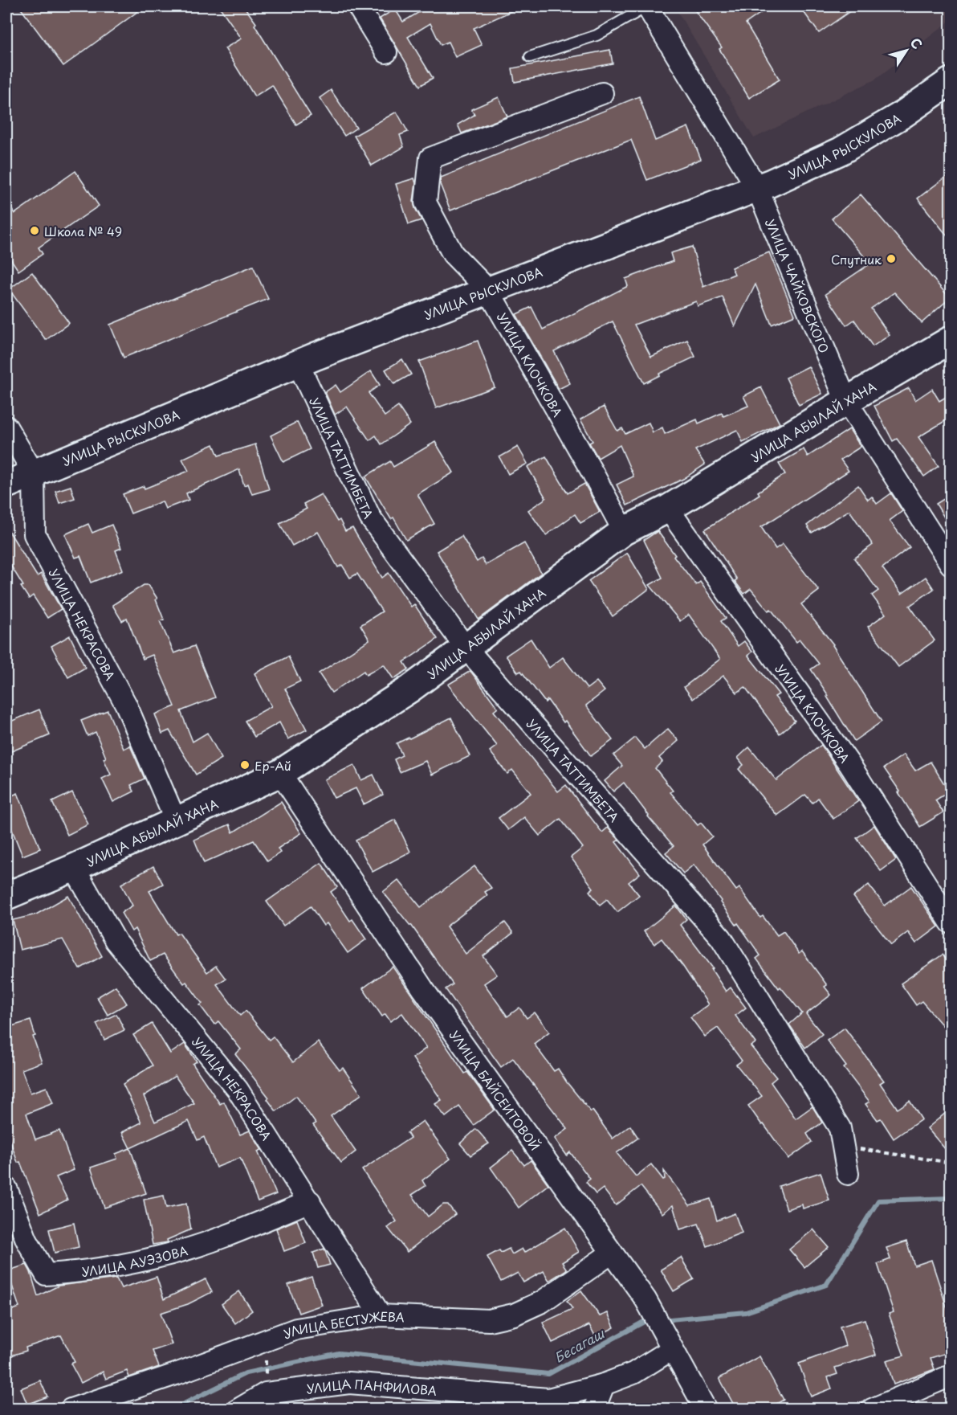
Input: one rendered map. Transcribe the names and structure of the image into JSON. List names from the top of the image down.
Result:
{
  "streets": {
    "street": [
      "УЛИЦА РЫСКУЛОВА",
      "УЛИЦА ЧАЙКОВСКОГО",
      "УЛИЦА КЛОЧКОВА",
      "УЛИЦА АБЫЛАЙ ХАНА",
      "УЛИЦА ТАТТИМБЕТА",
      "УЛИЦА НЕКРАСОВА",
      "УЛИЦА БАЙСЕИТОВОЙ",
      "УЛИЦА АУЭЗОВА",
      "УЛИЦА БЕСТУЖЕВА",
      "УЛИЦА ПАНФИЛОВА"
    ]
  },
  "crossings": [
    ["УЛИЦА РЫСКУЛОВА", "УЛИЦА ЧАЙКОВСКОГО"],
    ["УЛИЦА РЫСКУЛОВА", "УЛИЦА КЛОЧКОВА"],
    ["УЛИЦА РЫСКУЛОВА", "УЛИЦА ТАТТИМБЕТА"],
    ["УЛИЦА РЫСКУЛОВА", "УЛИЦА НЕКРАСОВА"],
    ["УЛИЦА ЧАЙКОВСКОГО", "УЛИЦА АБЫЛАЙ ХАНА"],
    ["УЛИЦА КЛОЧКОВА", "УЛИЦА АБЫЛАЙ ХАНА"],
    ["УЛИЦА АБЫЛАЙ ХАНА", "УЛИЦА ТАТТИМБЕТА"],
    ["УЛИЦА АБЫЛАЙ ХАНА", "УЛИЦА НЕКРАСОВА"],
    ["УЛИЦА АБЫЛАЙ ХАНА", "УЛИЦА БАЙСЕИТОВОЙ"],
    ["УЛИЦА НЕКРАСОВА", "УЛИЦА АУЭЗОВА"],
    ["УЛИЦА НЕКРАСОВА", "УЛИЦА БЕСТУЖЕВА"],
    ["УЛИЦА БАЙСЕИТОВОЙ", "УЛИЦА БЕСТУЖЕВА"],
    ["УЛИЦА БАЙСЕИТОВОЙ", "УЛИЦА ПАНФИЛОВА"]
  ],
  "water": ["Бесагаш"],
  "places": ["Школа № 49", "Спутник", "Ер-Ай"],
  "north": "top right"
}
